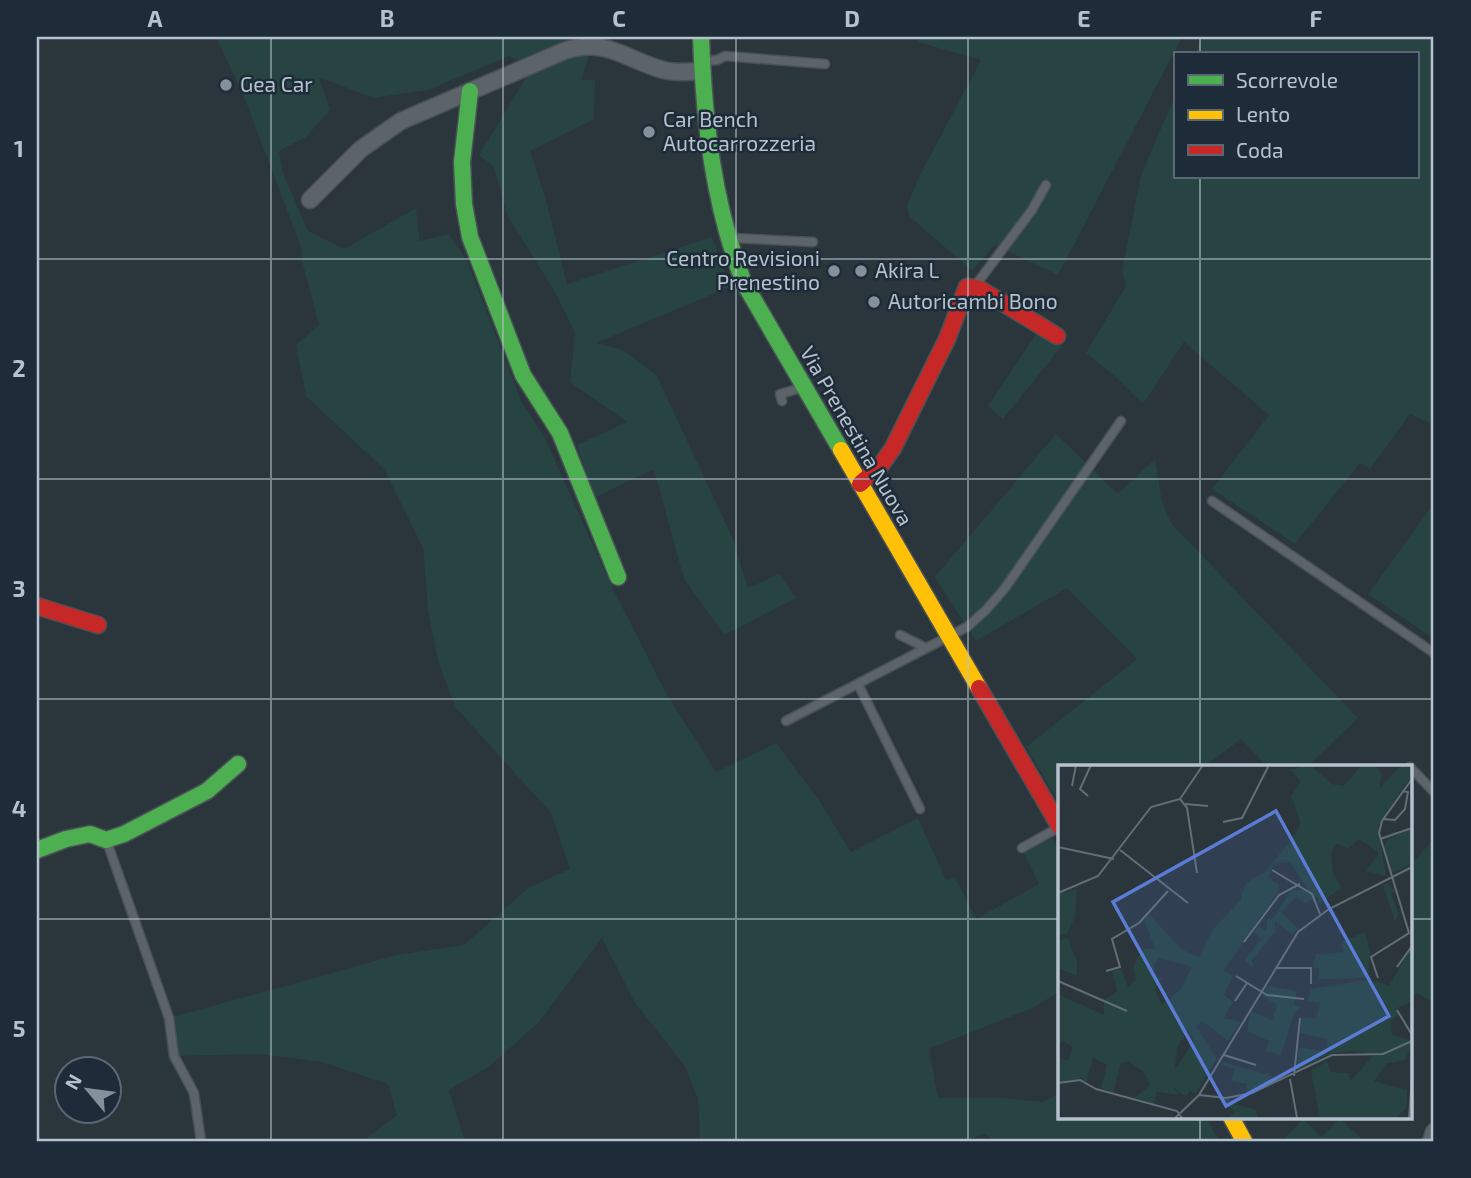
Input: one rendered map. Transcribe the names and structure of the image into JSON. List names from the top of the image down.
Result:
{
  "streets": {
    "street": ["Via Prenestina Nuova"]
  },
  "places": [
    "Gea Car",
    "Car Bench Autocarrozzeria",
    "Centro Revisioni Prenestino",
    "Akira L",
    "Autoricambi Bono"
  ],
  "legend": ["Scorrevole", "Lento", "Coda"],
  "north": "top left",
  "grid": {
    "columns": [
      "A",
      "B",
      "C",
      "D",
      "E",
      "F"
    ],
    "rows": [
      "1",
      "2",
      "3",
      "4",
      "5"
    ]
  }
}
